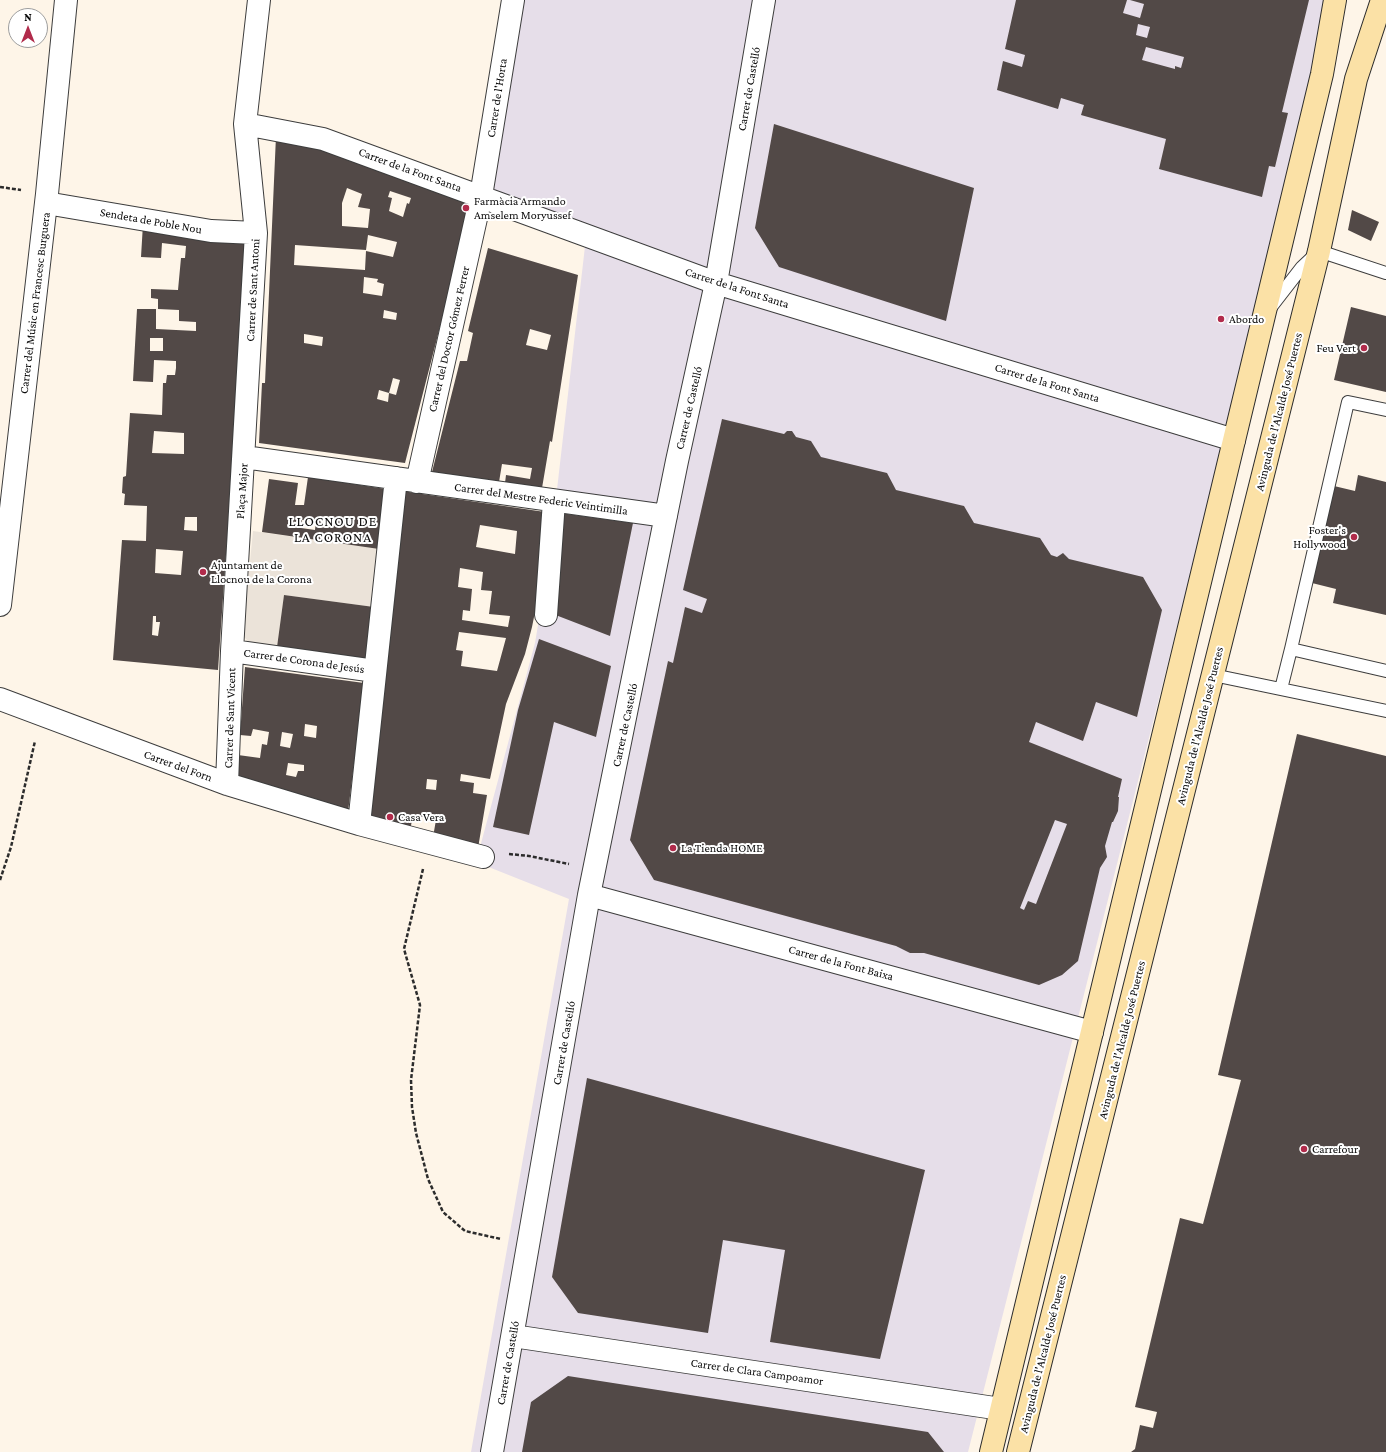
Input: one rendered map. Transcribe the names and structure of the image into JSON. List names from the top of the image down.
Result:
{
  "streets": {
    "street": [
      "Carrer de Castelló",
      "Carrer de l'Horta",
      "Carrer de la Font Santa",
      "Sendeta de Poble Nou",
      "Carrer de Sant Antoni",
      "Carrer del Músic en Francesc Burguera",
      "Carrer del Doctor Gómez Ferrer",
      "Avinguda de l'Alcalde José Puertes",
      "Plaça Major",
      "Carrer del Mestre Federic Veintimilla",
      "Carrer de Corona de Jesús",
      "Carrer de Sant Vicent",
      "Carrer del Forn",
      "Carrer de la Font Baixa",
      "Carrer de Clara Campoamor"
    ]
  },
  "crossings": [
    ["Carrer de Castelló", "Carrer de la Font Santa"],
    ["Carrer de Castelló", "Carrer del Mestre Federic Veintimilla"],
    ["Carrer de Castelló", "Carrer de la Font Baixa"],
    ["Carrer de Castelló", "Carrer de Clara Campoamor"],
    ["Carrer de l'Horta", "Carrer de la Font Santa"],
    ["Carrer de l'Horta", "Carrer del Doctor Gómez Ferrer"],
    ["Carrer de la Font Santa", "Carrer de Sant Antoni"],
    ["Carrer de la Font Santa", "Carrer del Doctor Gómez Ferrer"],
    ["Sendeta de Poble Nou", "Carrer de Sant Antoni"],
    ["Sendeta de Poble Nou", "Carrer del Músic en Francesc Burguera"],
    ["Carrer de Sant Antoni", "Plaça Major"],
    ["Carrer del Doctor Gómez Ferrer", "Plaça Major"],
    ["Carrer del Doctor Gómez Ferrer", "Carrer del Mestre Federic Veintimilla"],
    ["Plaça Major", "Carrer del Mestre Federic Veintimilla"],
    ["Plaça Major", "Carrer de Corona de Jesús"],
    ["Plaça Major", "Carrer de Sant Vicent"],
    ["Carrer de Corona de Jesús", "Carrer de Sant Vicent"],
    ["Carrer de Sant Vicent", "Carrer del Forn"]
  ],
  "districts": ["LLOCNOU DE LA CORONA"],
  "places": [
    "Farmàcia Armando Amselem Moryussef",
    "Abordo",
    "Feu Vert",
    "Foster's Hollywood",
    "Ajuntament de Llocnou de la Corona",
    "Casa Vera",
    "La Tienda HOME",
    "Carrefour"
  ],
  "north": "top"
}
